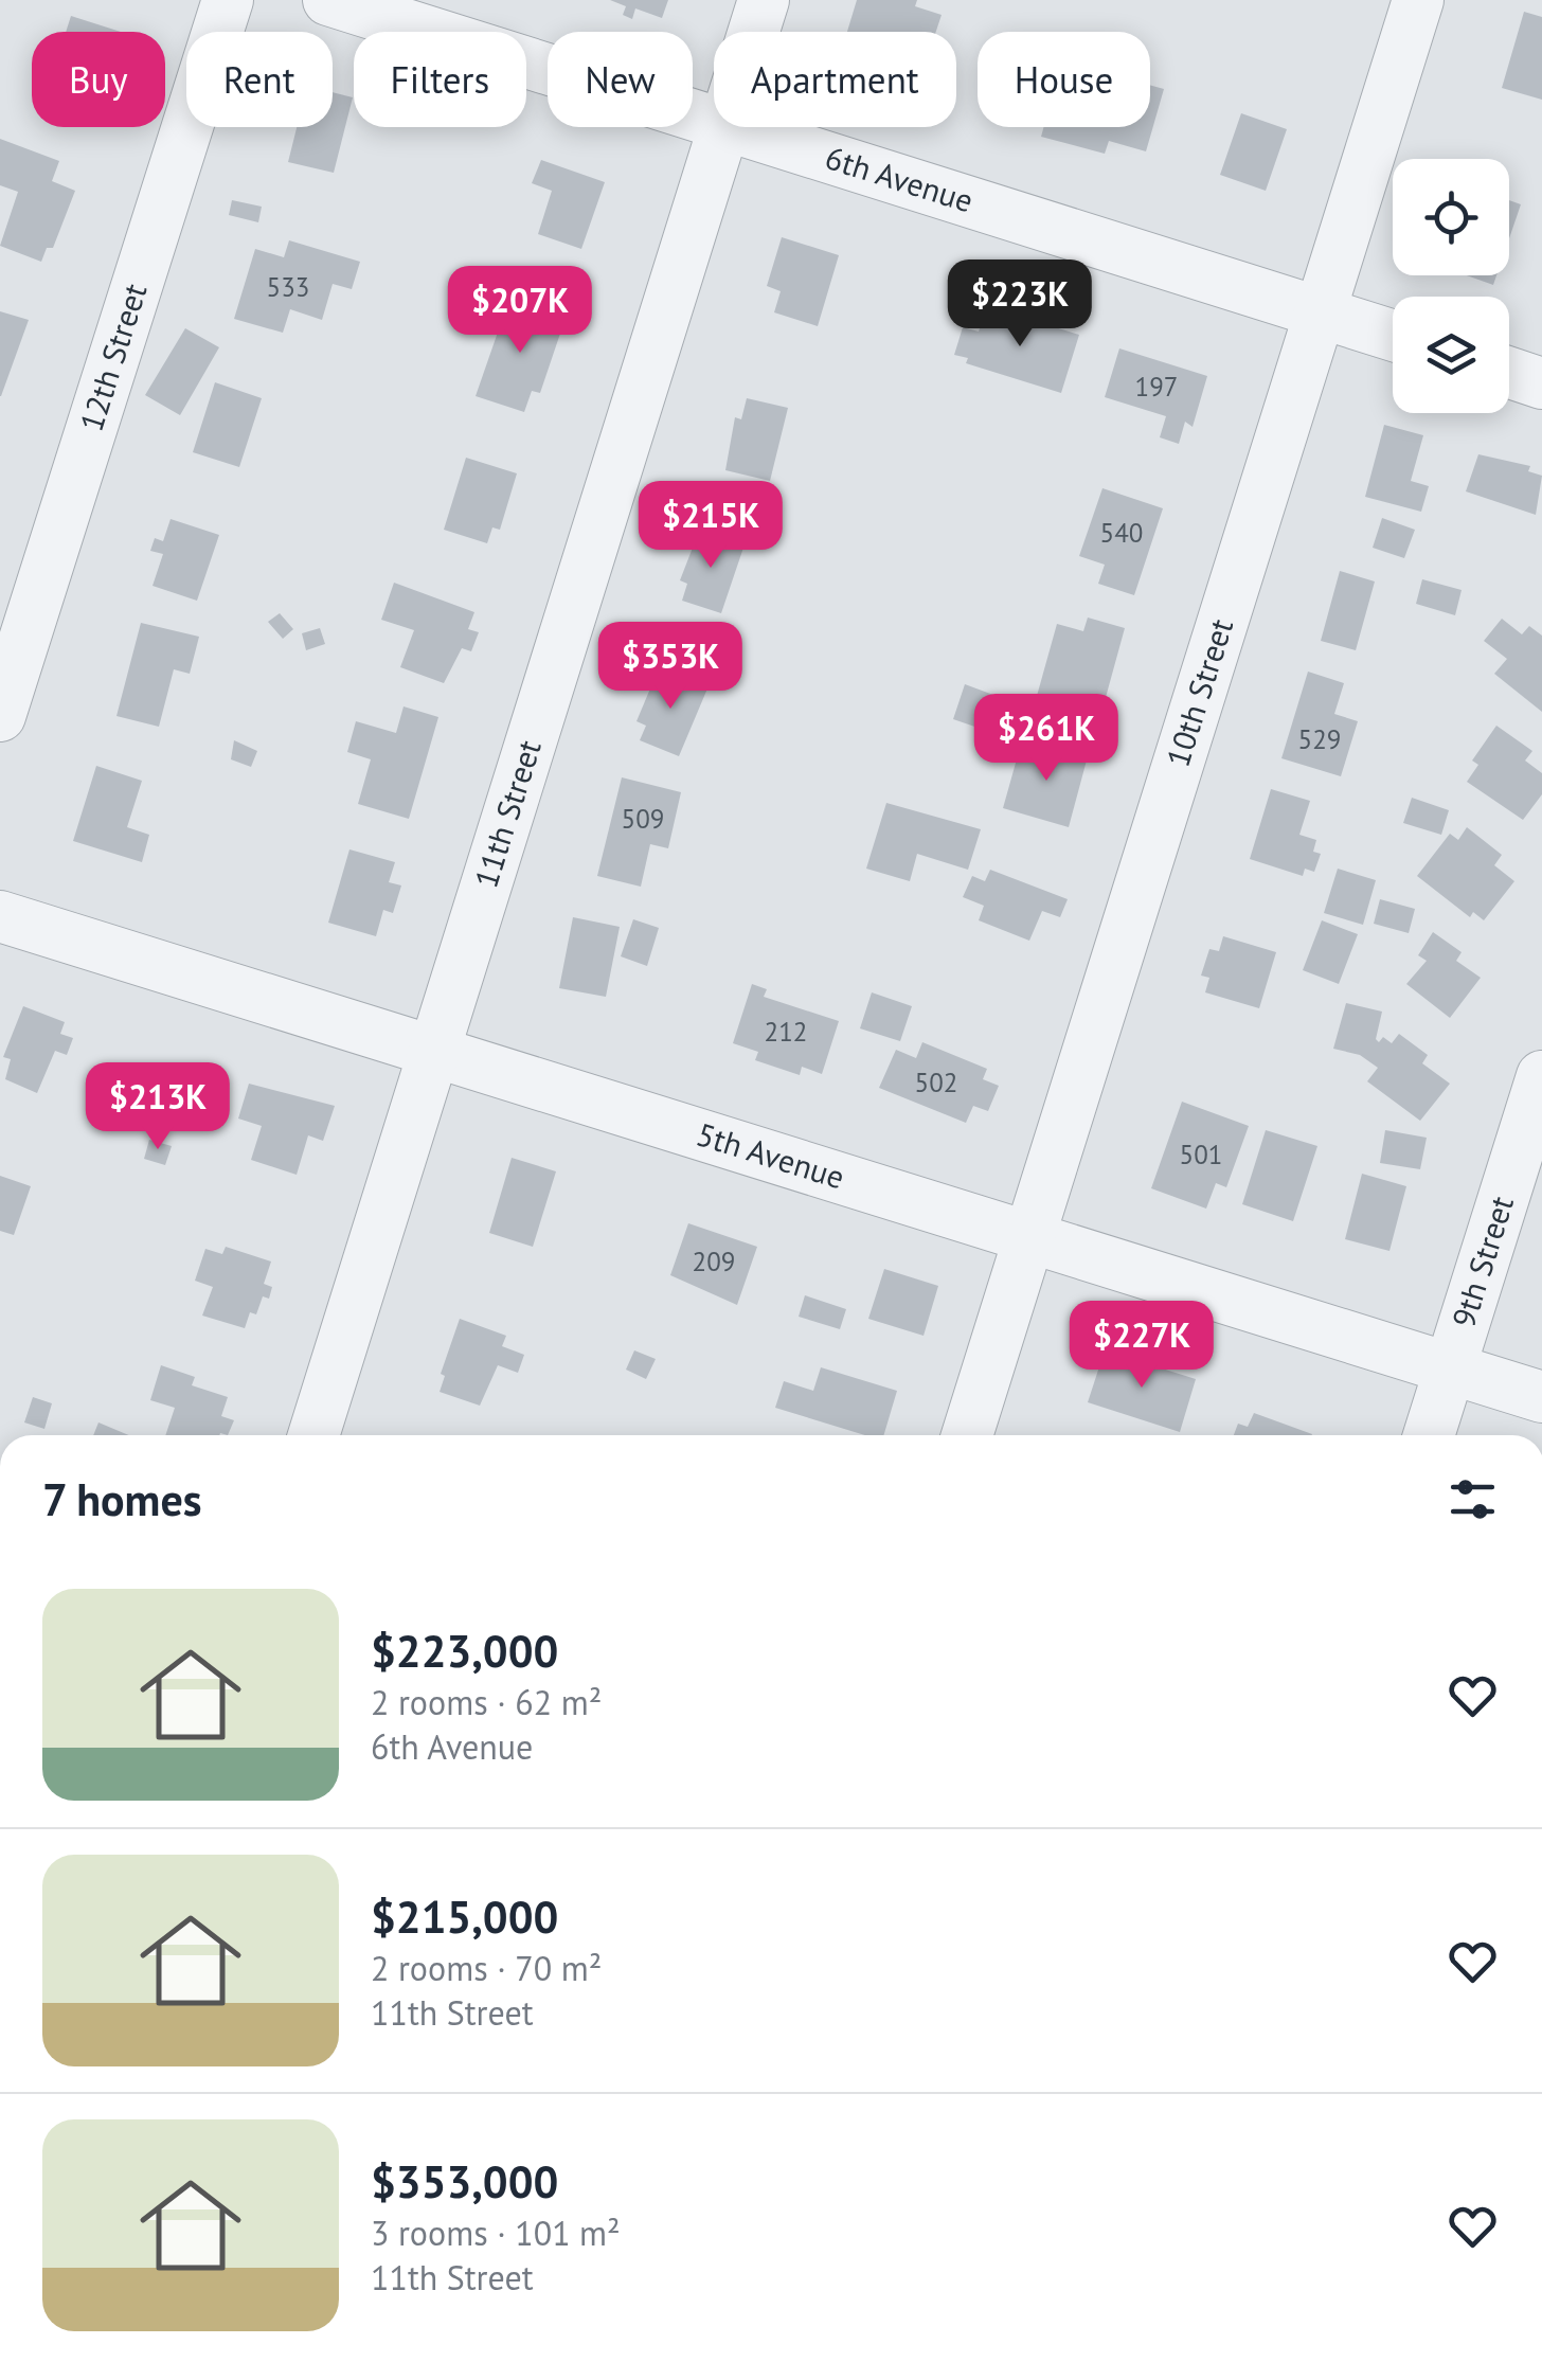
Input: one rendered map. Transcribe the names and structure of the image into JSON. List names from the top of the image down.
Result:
{
  "streets": {
    "street": [
      "6th Avenue",
      "12th Street",
      "10th Street",
      "11th Street",
      "5th Avenue",
      "9th Street"
    ]
  },
  "crossings": [
    ["6th Avenue", "10th Street"],
    ["10th Street", "5th Avenue"],
    ["11th Street", "5th Avenue"],
    ["5th Avenue", "9th Street"]
  ],
  "house_numbers": [
    "533",
    "197",
    "540",
    "529",
    "509",
    "212",
    "502",
    "501",
    "209"
  ],
  "page": {
    "chip": [
      "Buy",
      "Rent",
      "Filters",
      "New",
      "Apartment",
      "House"
    ],
    "price": [
      "$223K",
      "$207K",
      "$215K",
      "$353K",
      "$261K",
      "$213K",
      "$227K"
    ],
    "heading": "7 homes",
    "list": [
      {
        "name": "$223,000",
        "note": "2 rooms · 62 m² · 6th Avenue"
      },
      {
        "name": "$215,000",
        "note": "2 rooms · 70 m² · 11th Street"
      },
      {
        "name": "$353,000",
        "note": "3 rooms · 101 m² · 11th Street"
      }
    ]
  }
}
